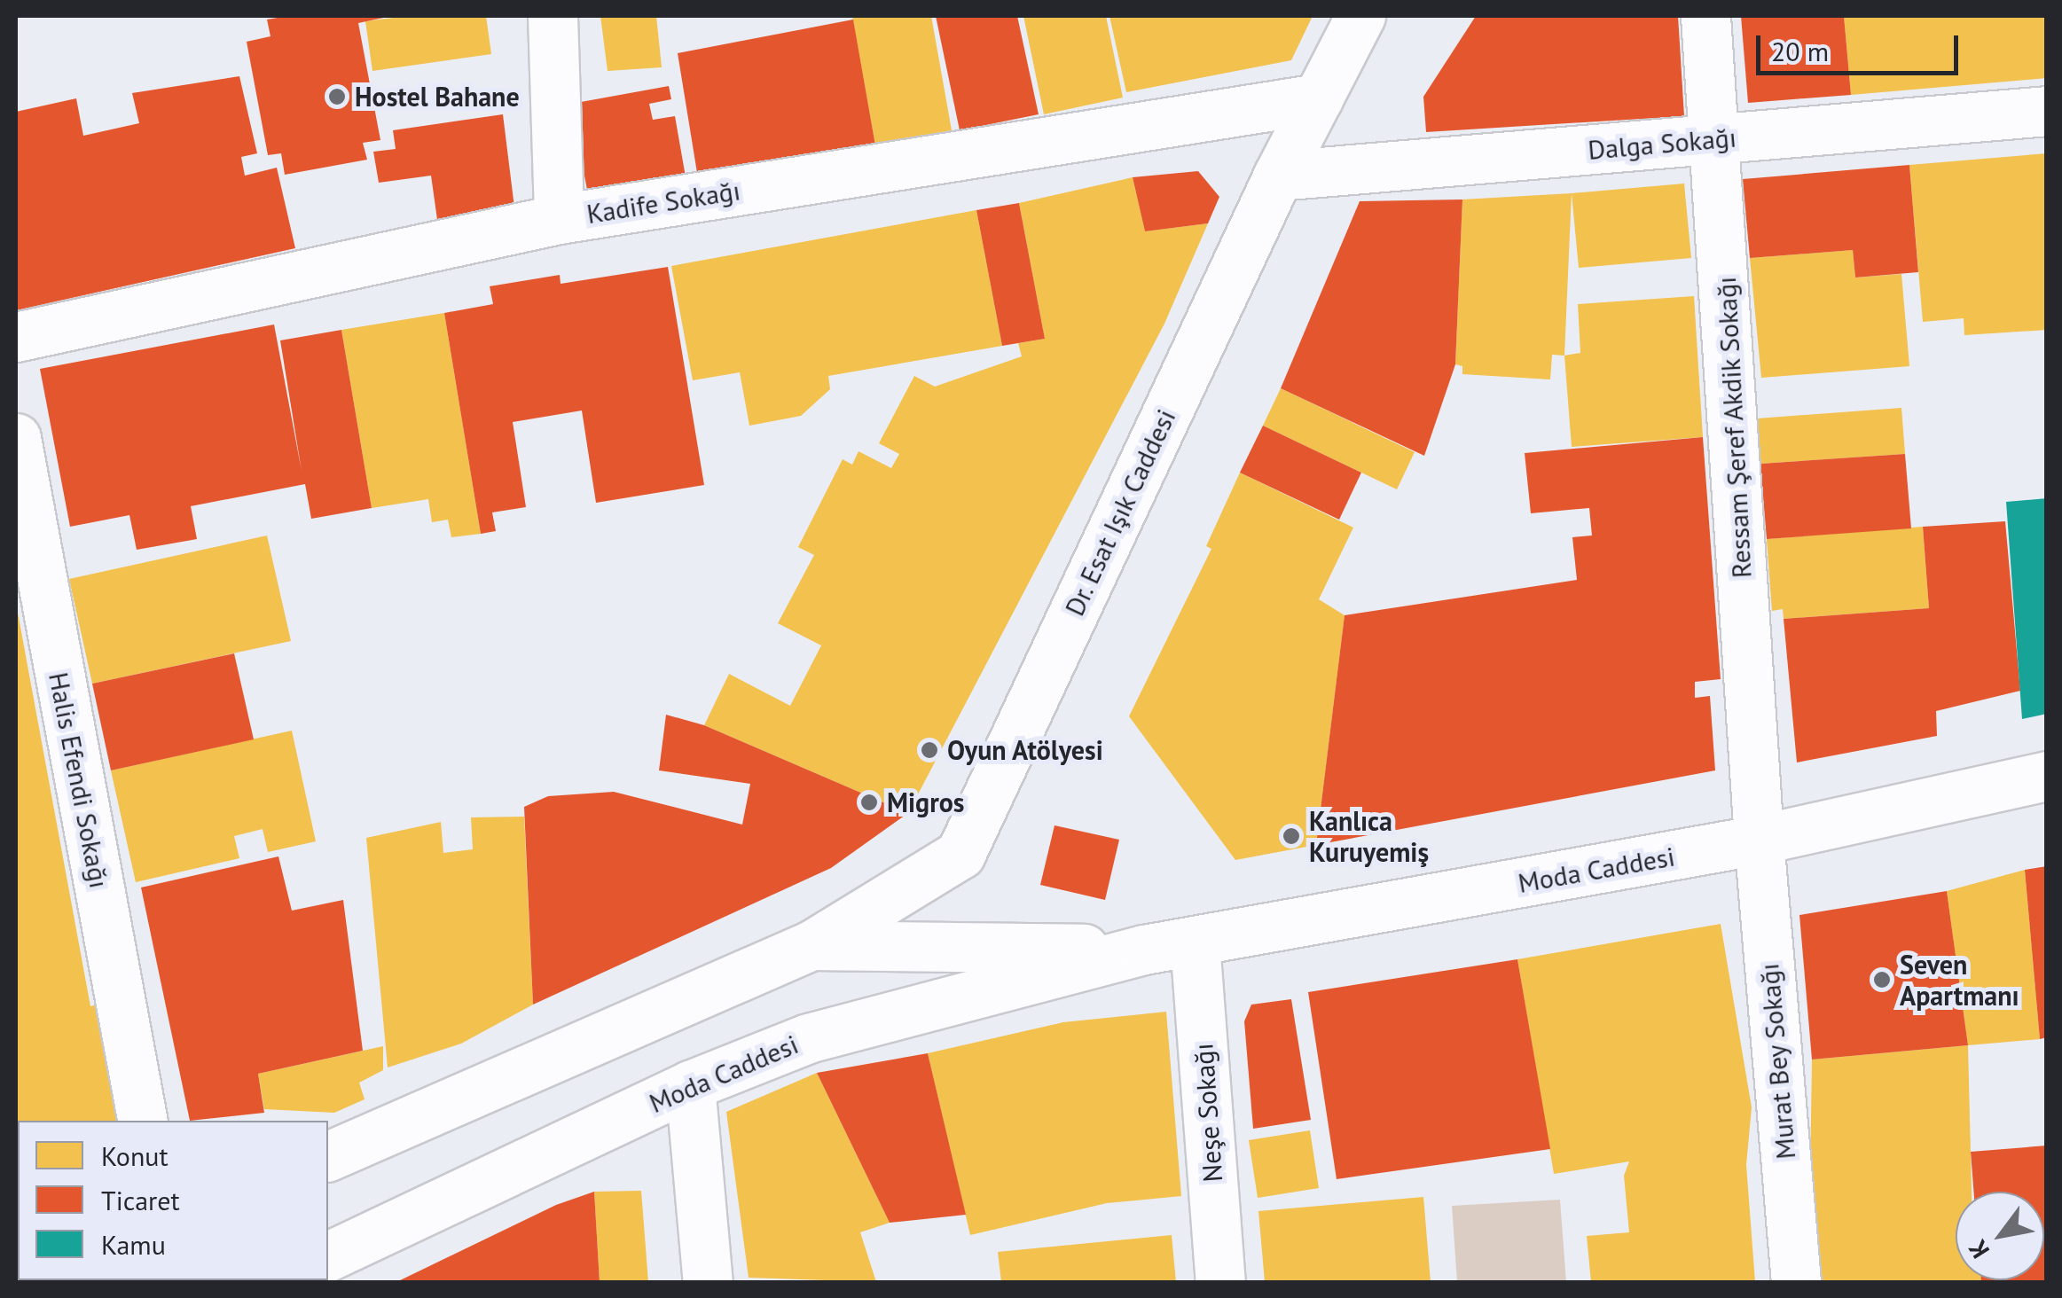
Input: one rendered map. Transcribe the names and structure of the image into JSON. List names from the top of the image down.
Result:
{
  "streets": {
    "street": [
      "Dalga Sokağı",
      "Kadife Sokağı",
      "Ressam Şeref Akdik Sokağı",
      "Dr. Esat Işık Caddesi",
      "Halis Efendi Sokağı",
      "Moda Caddesi",
      "Murat Bey Sokağı",
      "Neşe Sokağı"
    ]
  },
  "crossings": [
    ["Dalga Sokağı", "Ressam Şeref Akdik Sokağı"],
    ["Dalga Sokağı", "Dr. Esat Işık Caddesi"],
    ["Kadife Sokağı", "Dr. Esat Işık Caddesi"],
    ["Ressam Şeref Akdik Sokağı", "Moda Caddesi"],
    ["Ressam Şeref Akdik Sokağı", "Murat Bey Sokağı"],
    ["Dr. Esat Işık Caddesi", "Moda Caddesi"],
    ["Moda Caddesi", "Murat Bey Sokağı"],
    ["Moda Caddesi", "Neşe Sokağı"]
  ],
  "places": [
    "Hostel Bahane",
    "Oyun Atölyesi",
    "Migros",
    "Kanlıca Kuruyemiş",
    "Seven Apartmanı"
  ],
  "legend": ["Konut", "Ticaret", "Kamu"],
  "scale_bar": "20 m",
  "north": "bottom left"
}
